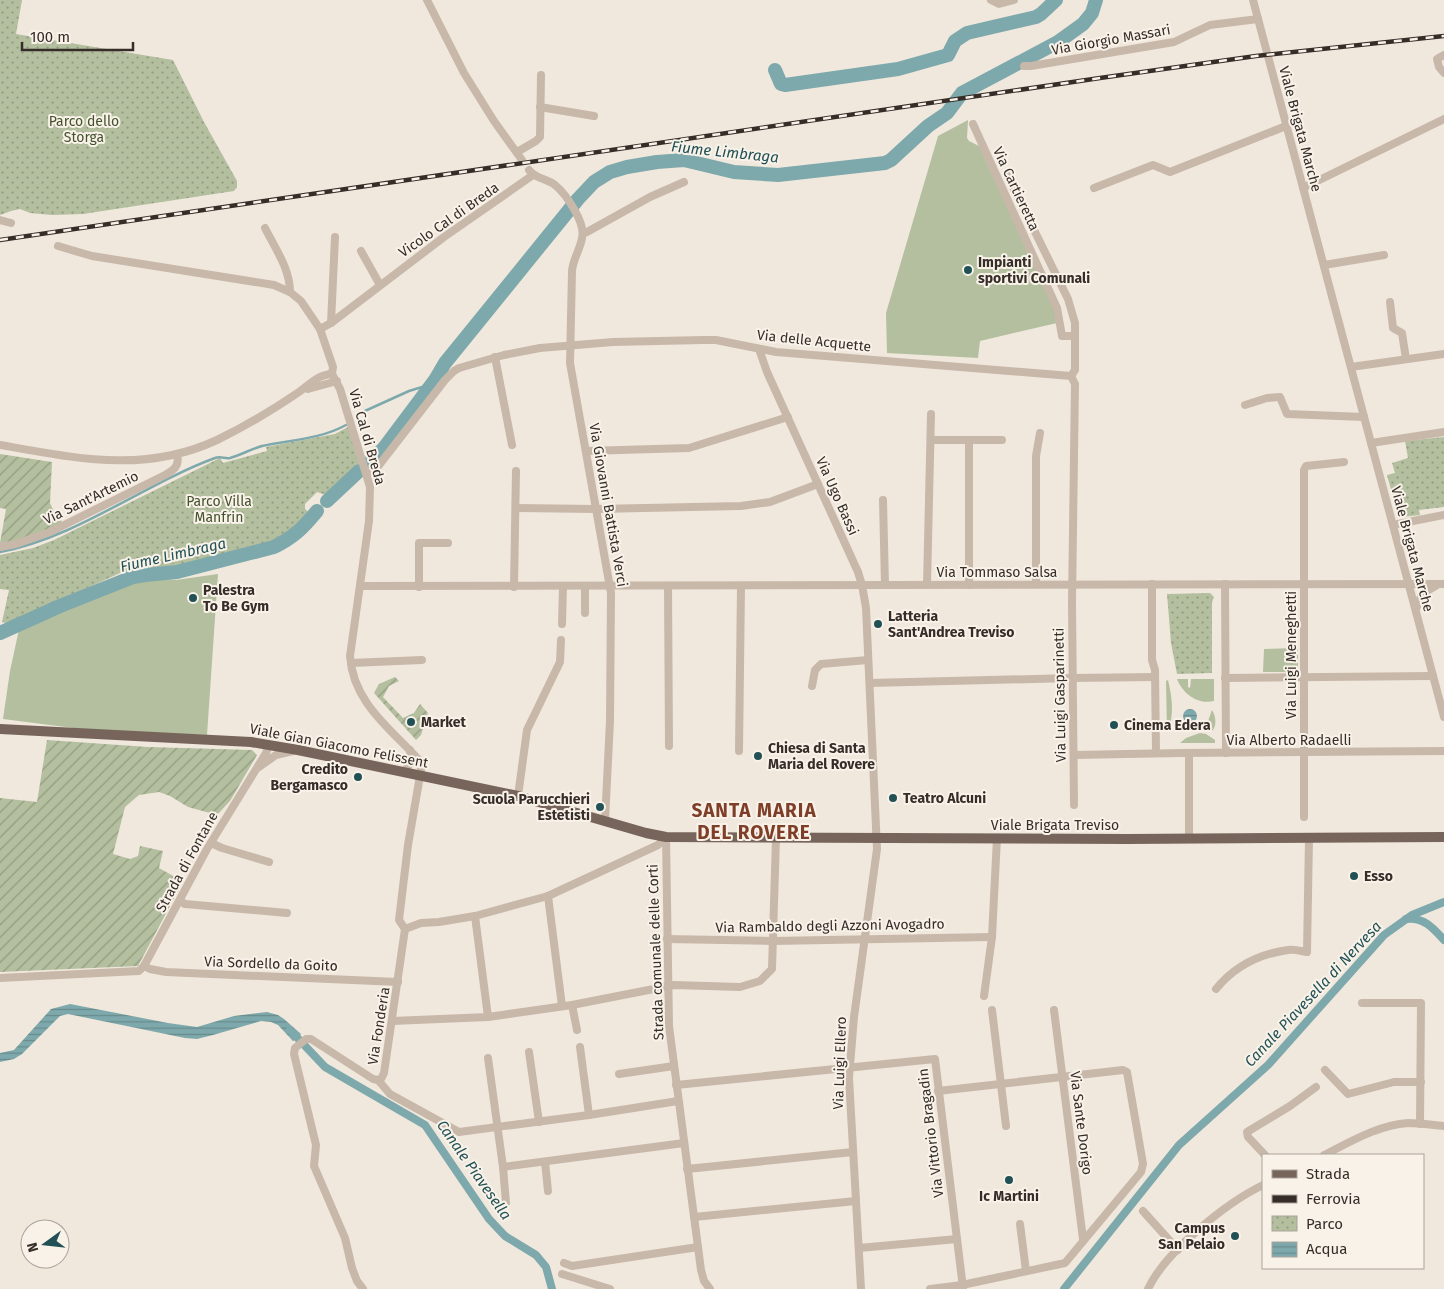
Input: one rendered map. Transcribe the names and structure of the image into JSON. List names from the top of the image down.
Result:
{
  "streets": {
    "main road": ["Viale Gian Giacomo Felissent", "Viale Brigata Treviso"],
    "street": [
      "Via Giorgio Massari",
      "Viale Brigata Marche",
      "Via Cartieretta",
      "Vicolo Cal di Breda",
      "Via delle Acquette",
      "Via Cal di Breda",
      "Via Ugo Bassi",
      "Via Sant'Artemio",
      "Via Giovanni Battista Verci",
      "Via Tommaso Salsa",
      "Via Luigi Meneghetti",
      "Via Luigi Gasparinetti",
      "Via Alberto Radaelli",
      "Strada di Fontane",
      "Via Rambaldo degli Azzoni Avogadro",
      "Strada comunale delle Corti",
      "Via Sordello da Goito",
      "Via Fonderia",
      "Via Luigi Ellero",
      "Via Sante Dorigo",
      "Via Vittorio Bragadin"
    ]
  },
  "crossings": [
    ["Via Giorgio Massari", "Viale Brigata Marche"],
    ["Viale Brigata Marche", "Via Tommaso Salsa"],
    ["Via Cartieretta", "Via delle Acquette"],
    ["Vicolo Cal di Breda", "Via Cal di Breda"],
    ["Vicolo Cal di Breda", "Via Giovanni Battista Verci"],
    ["Via delle Acquette", "Via Cal di Breda"],
    ["Via delle Acquette", "Via Ugo Bassi"],
    ["Via delle Acquette", "Via Giovanni Battista Verci"],
    ["Via Cal di Breda", "Via Tommaso Salsa"],
    ["Via Cal di Breda", "Viale Gian Giacomo Felissent"],
    ["Via Ugo Bassi", "Via Tommaso Salsa"],
    ["Via Ugo Bassi", "Viale Brigata Treviso"],
    ["Via Ugo Bassi", "Via Luigi Ellero"],
    ["Via Giovanni Battista Verci", "Via Tommaso Salsa"],
    ["Via Giovanni Battista Verci", "Viale Gian Giacomo Felissent"],
    ["Via Tommaso Salsa", "Via Luigi Meneghetti"],
    ["Via Tommaso Salsa", "Via Luigi Gasparinetti"],
    ["Via Luigi Meneghetti", "Via Alberto Radaelli"],
    ["Via Luigi Gasparinetti", "Via Alberto Radaelli"],
    ["Viale Gian Giacomo Felissent", "Viale Brigata Treviso"],
    ["Viale Gian Giacomo Felissent", "Strada di Fontane"],
    ["Viale Gian Giacomo Felissent", "Strada comunale delle Corti"],
    ["Viale Brigata Treviso", "Strada comunale delle Corti"],
    ["Viale Brigata Treviso", "Via Luigi Ellero"],
    ["Strada di Fontane", "Via Sordello da Goito"],
    ["Via Rambaldo degli Azzoni Avogadro", "Strada comunale delle Corti"],
    ["Via Rambaldo degli Azzoni Avogadro", "Via Luigi Ellero"],
    ["Via Sordello da Goito", "Via Fonderia"],
    ["Via Luigi Ellero", "Via Vittorio Bragadin"]
  ],
  "districts": ["SANTA MARIA DEL ROVERE"],
  "water": ["Fiume Limbraga", "Canale Piavesella di Nervesa", "Canale Piavesella"],
  "parks": ["Parco dello Storga", "Parco Villa Manfrin"],
  "places": [
    "Impianti sportivi Comunali",
    "Palestra To Be Gym",
    "Latteria Sant'Andrea Treviso",
    "Market",
    "Cinema Edera",
    "Chiesa di Santa Maria del Rovere",
    "Credito Bergamasco",
    "Teatro Alcuni",
    "Scuola Parucchieri Estetisti",
    "Esso",
    "Ic Martini",
    "Campus San Pelaio"
  ],
  "legend": [
    "Strada",
    "Ferrovia",
    "Parco",
    "Acqua"
  ],
  "scale_bar": "100 m",
  "north": "left"
}
